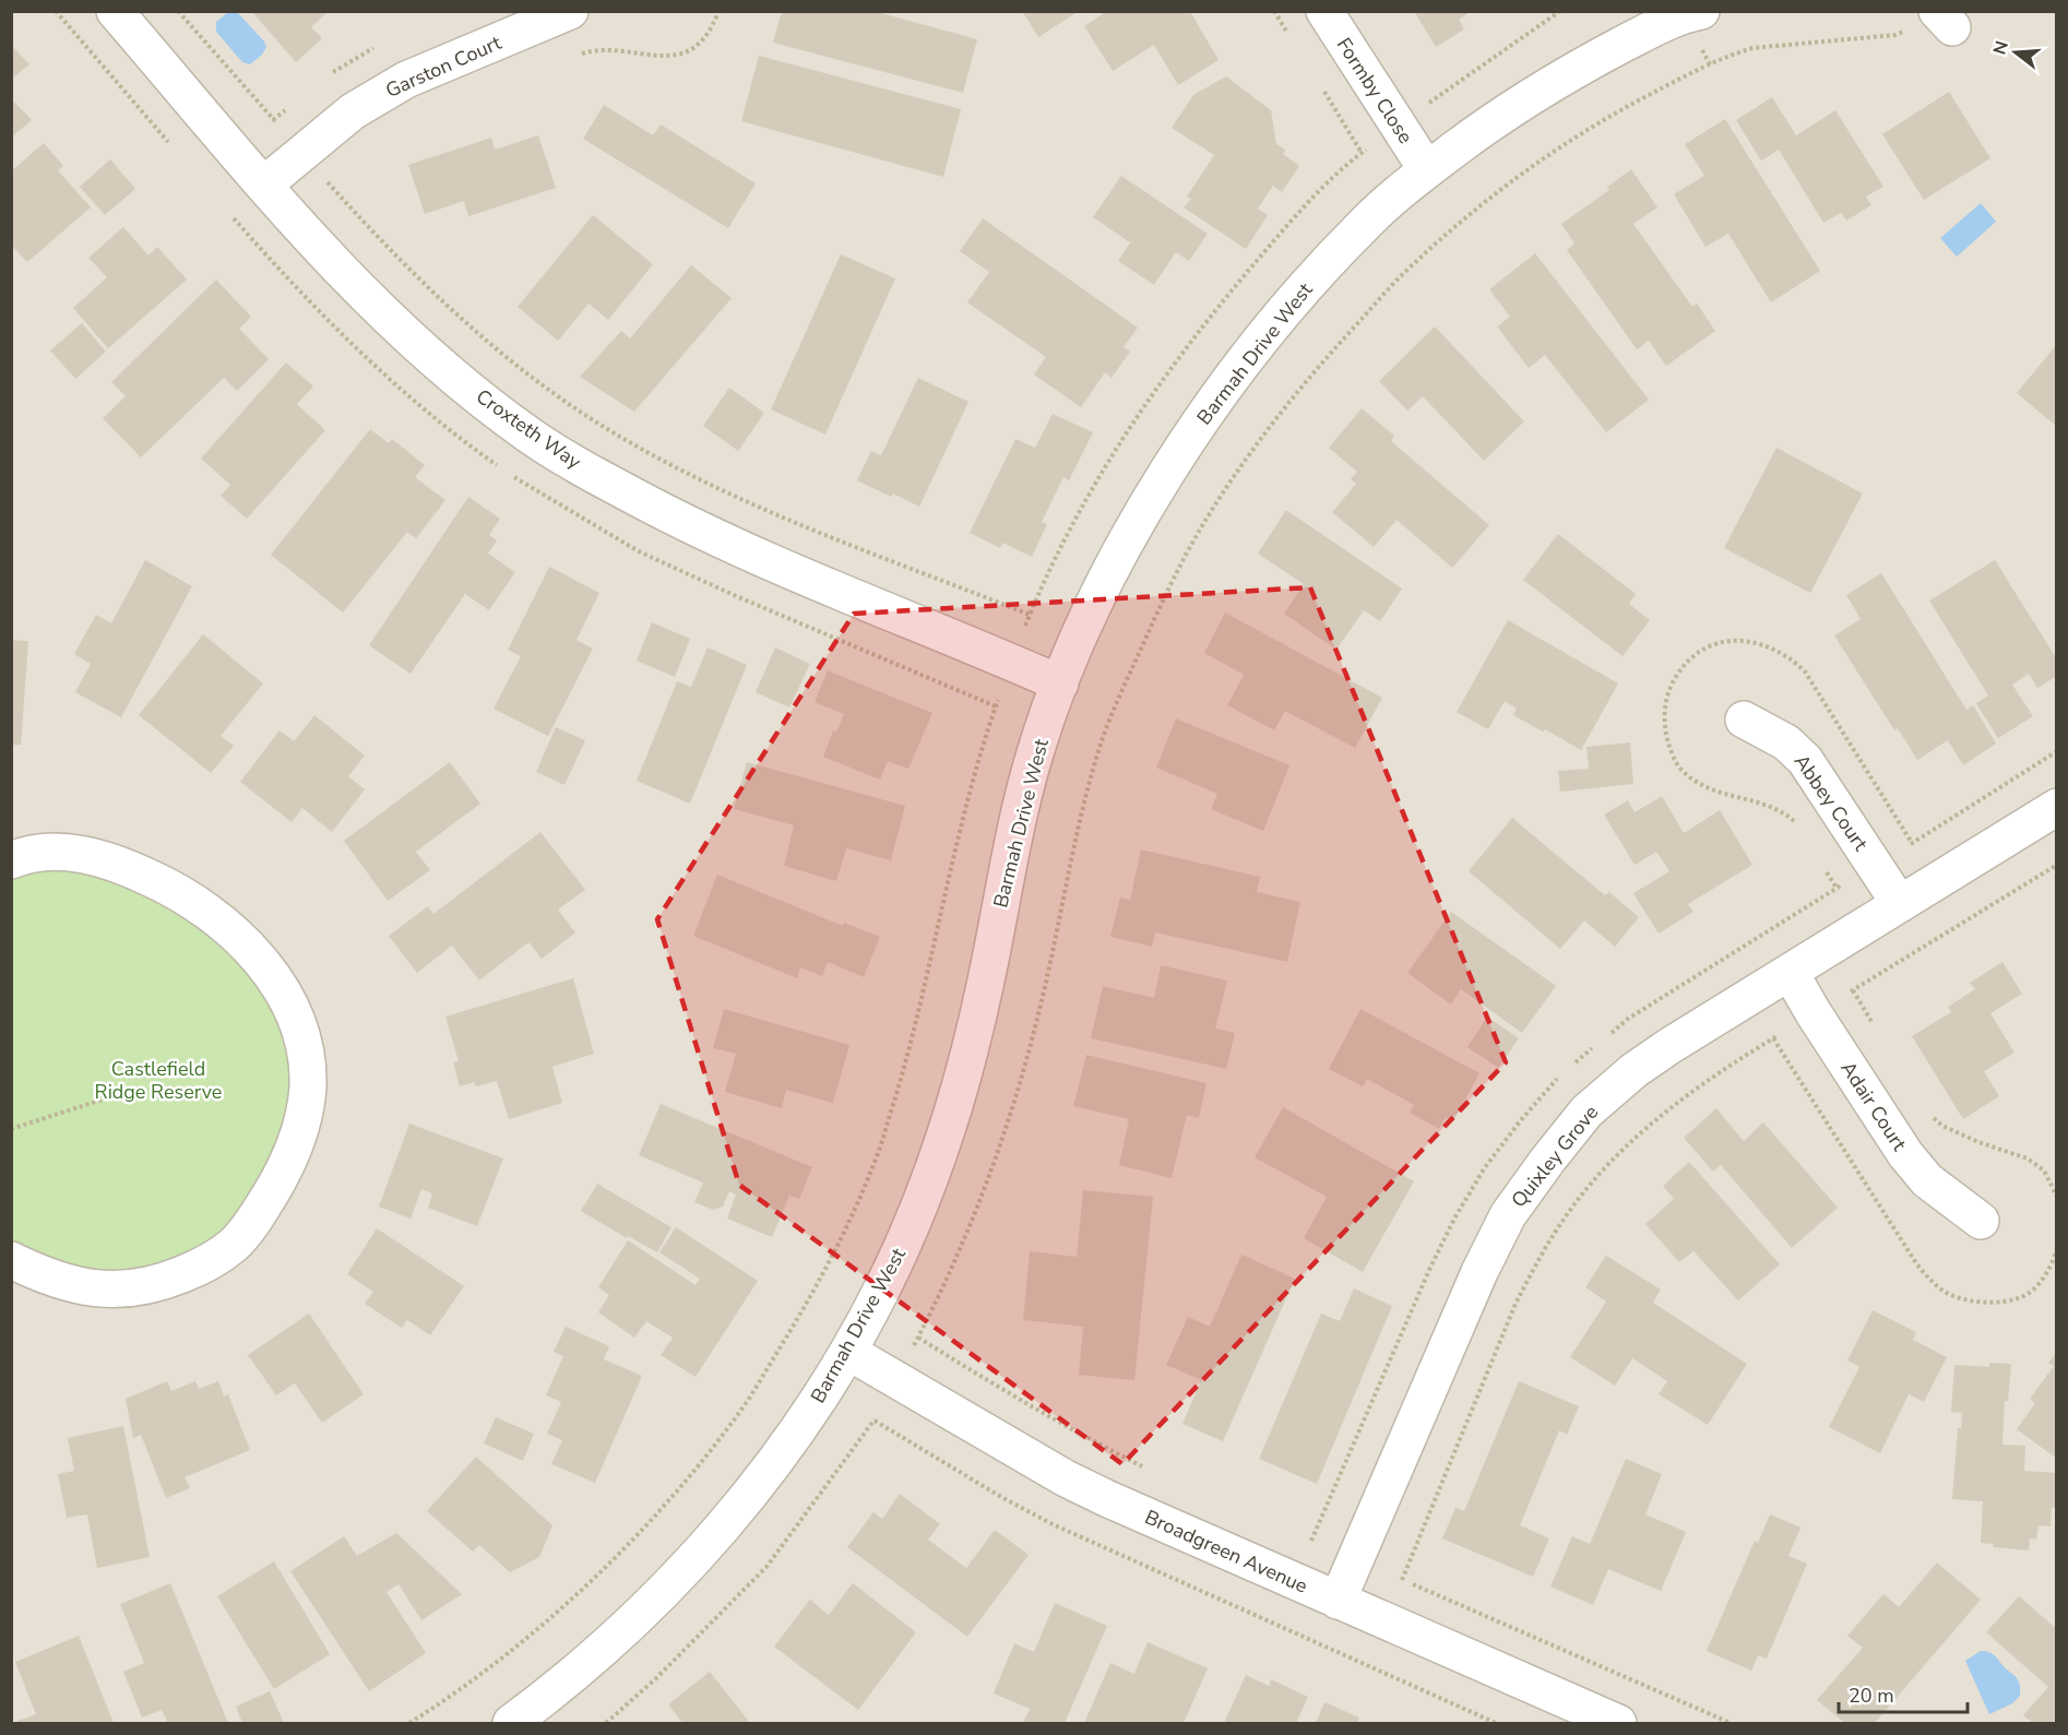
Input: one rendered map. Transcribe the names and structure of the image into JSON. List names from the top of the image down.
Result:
{
  "streets": {
    "street": [
      "Garston Court",
      "Formby Close",
      "Barmah Drive West",
      "Croxteth Way",
      "Abbey Court",
      "Adair Court",
      "Quixley Grove",
      "Broadgreen Avenue"
    ]
  },
  "crossings": [
    ["Garston Court", "Croxteth Way"],
    ["Formby Close", "Barmah Drive West"],
    ["Barmah Drive West", "Croxteth Way"],
    ["Barmah Drive West", "Broadgreen Avenue"],
    ["Abbey Court", "Quixley Grove"],
    ["Adair Court", "Quixley Grove"],
    ["Quixley Grove", "Broadgreen Avenue"]
  ],
  "parks": ["Castlefield Ridge Reserve"],
  "scale_bar": "20 m",
  "north": "left"
}
